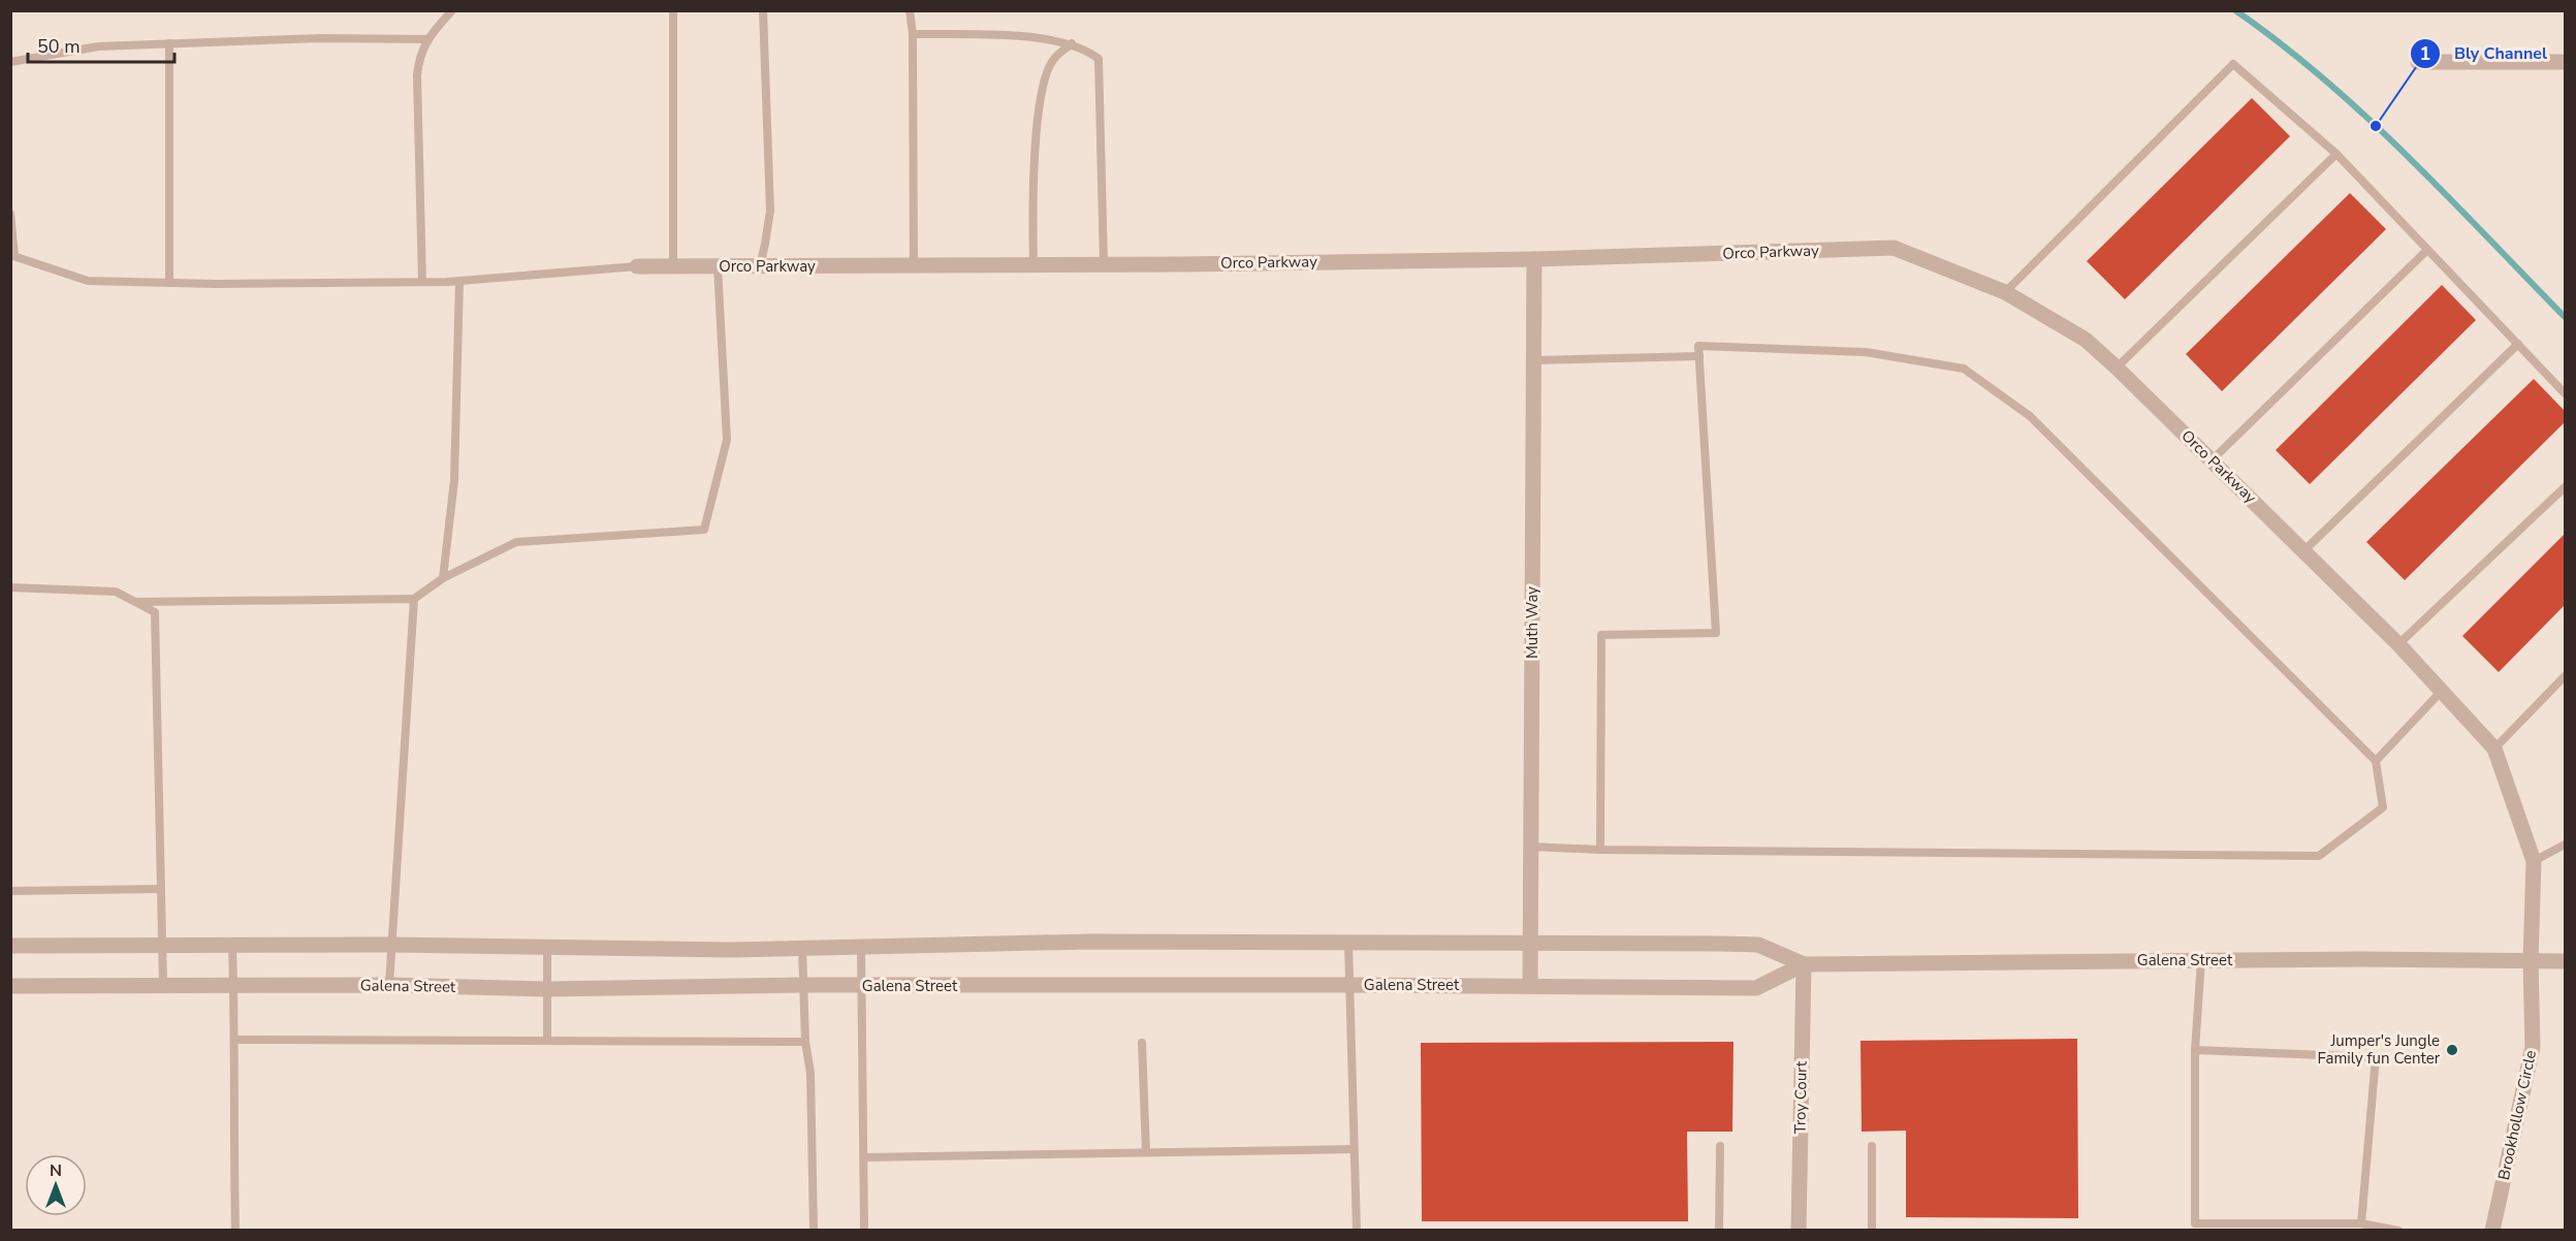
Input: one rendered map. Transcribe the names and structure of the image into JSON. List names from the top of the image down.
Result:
{
  "streets": {
    "street": [
      "Orco Parkway",
      "Muth Way",
      "Galena Street",
      "Troy Court",
      "Brookhollow Circle"
    ]
  },
  "crossings": [
    ["Orco Parkway", "Muth Way"],
    ["Orco Parkway", "Galena Street"],
    ["Orco Parkway", "Brookhollow Circle"],
    ["Muth Way", "Galena Street"],
    ["Galena Street", "Troy Court"],
    ["Galena Street", "Brookhollow Circle"]
  ],
  "places": ["Bly Channel", "Jumper's Jungle Family fun Center"],
  "scale_bar": "50 m",
  "north": "top"
}
